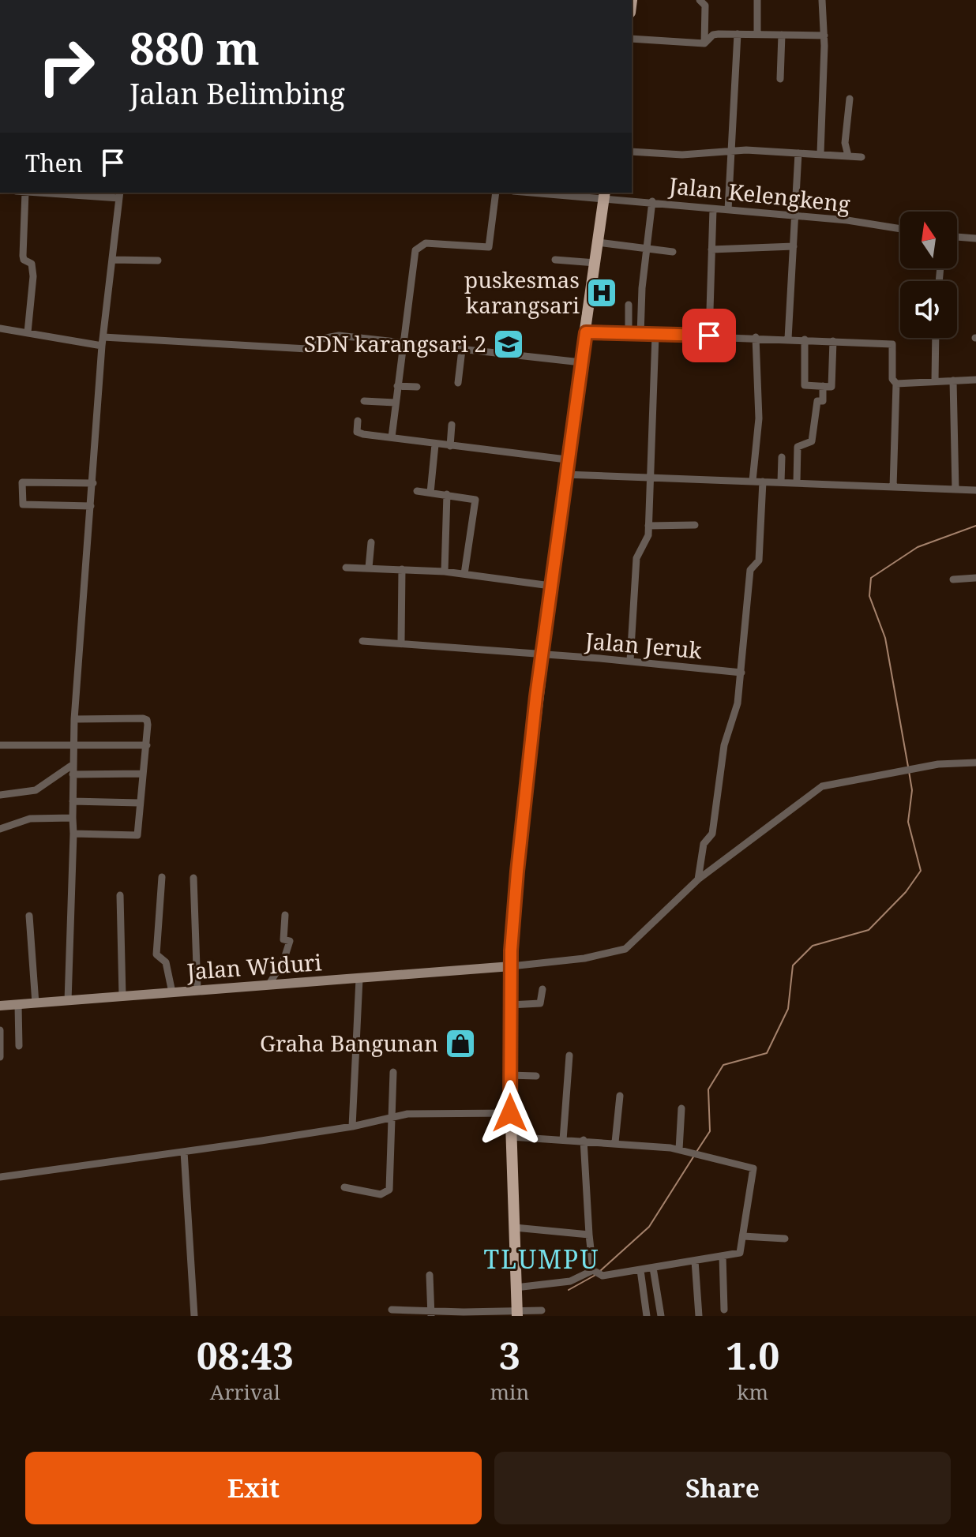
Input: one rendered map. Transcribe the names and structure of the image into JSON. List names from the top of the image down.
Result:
{
  "streets": {
    "main road": ["Jalan Widuri"],
    "street": ["Jalan Kelengkeng", "Jalan Jeruk"]
  },
  "districts": ["TLUMPU"],
  "places": {
    "hospital": ["puskesmas karangsari"],
    "school or university": ["SDN karangsari 2"],
    "shop": ["Graha Bangunan"]
  },
  "north": "top",
  "page": {
    "turn": ["880 m", "Jalan Belimbing"],
    "then": "Then",
    "eta": [
      "08:43",
      "Arrival",
      "3",
      "min",
      "1.0",
      "km"
    ],
    "buttons": ["Exit", "Share"]
  }
}
